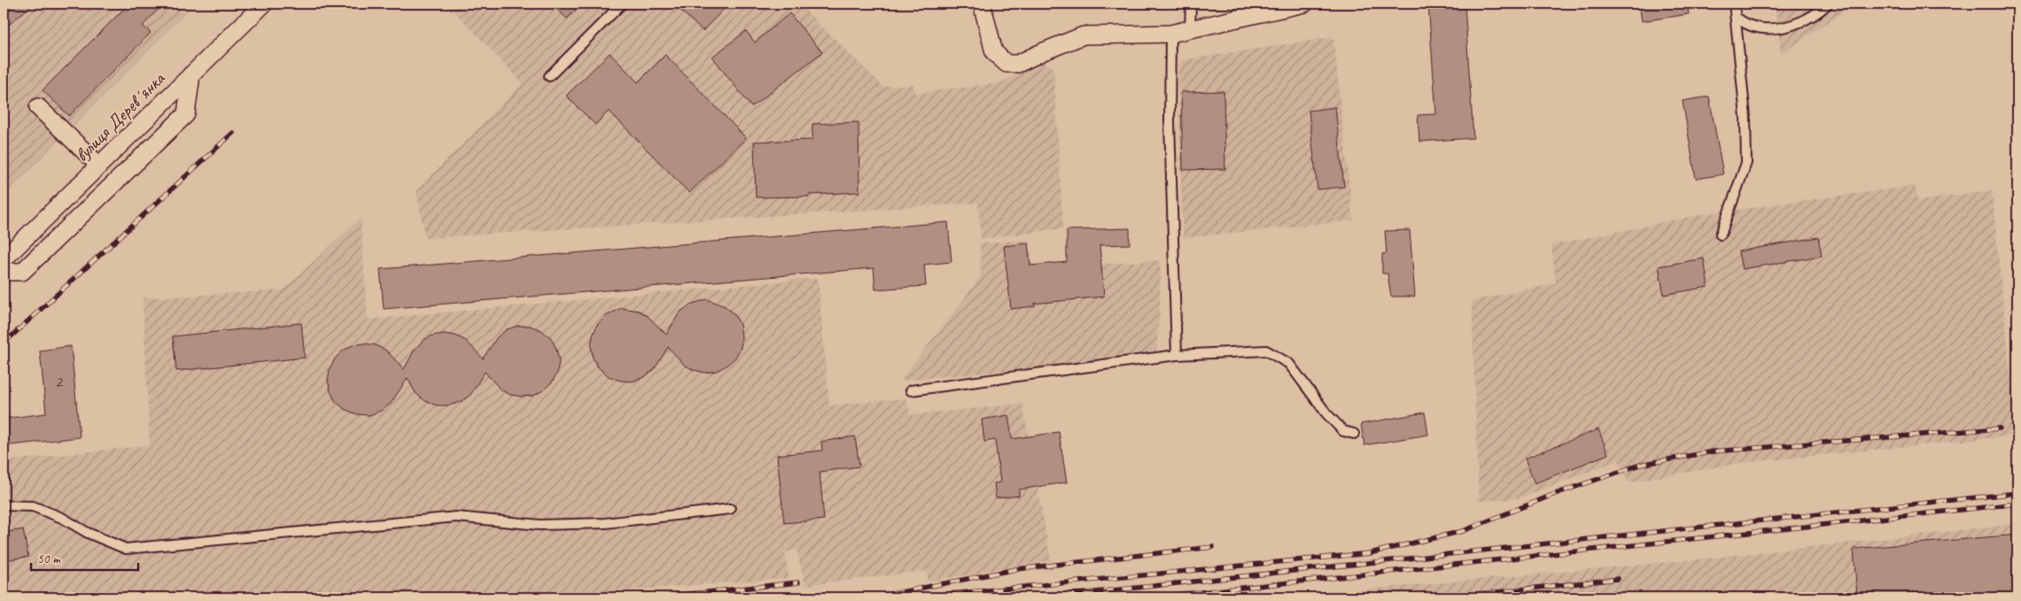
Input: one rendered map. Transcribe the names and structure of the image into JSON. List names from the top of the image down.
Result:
{
  "streets": {
    "street": ["вулиця Деревʼянка"]
  },
  "house_numbers": ["2"],
  "scale_bar": "50 m"
}
